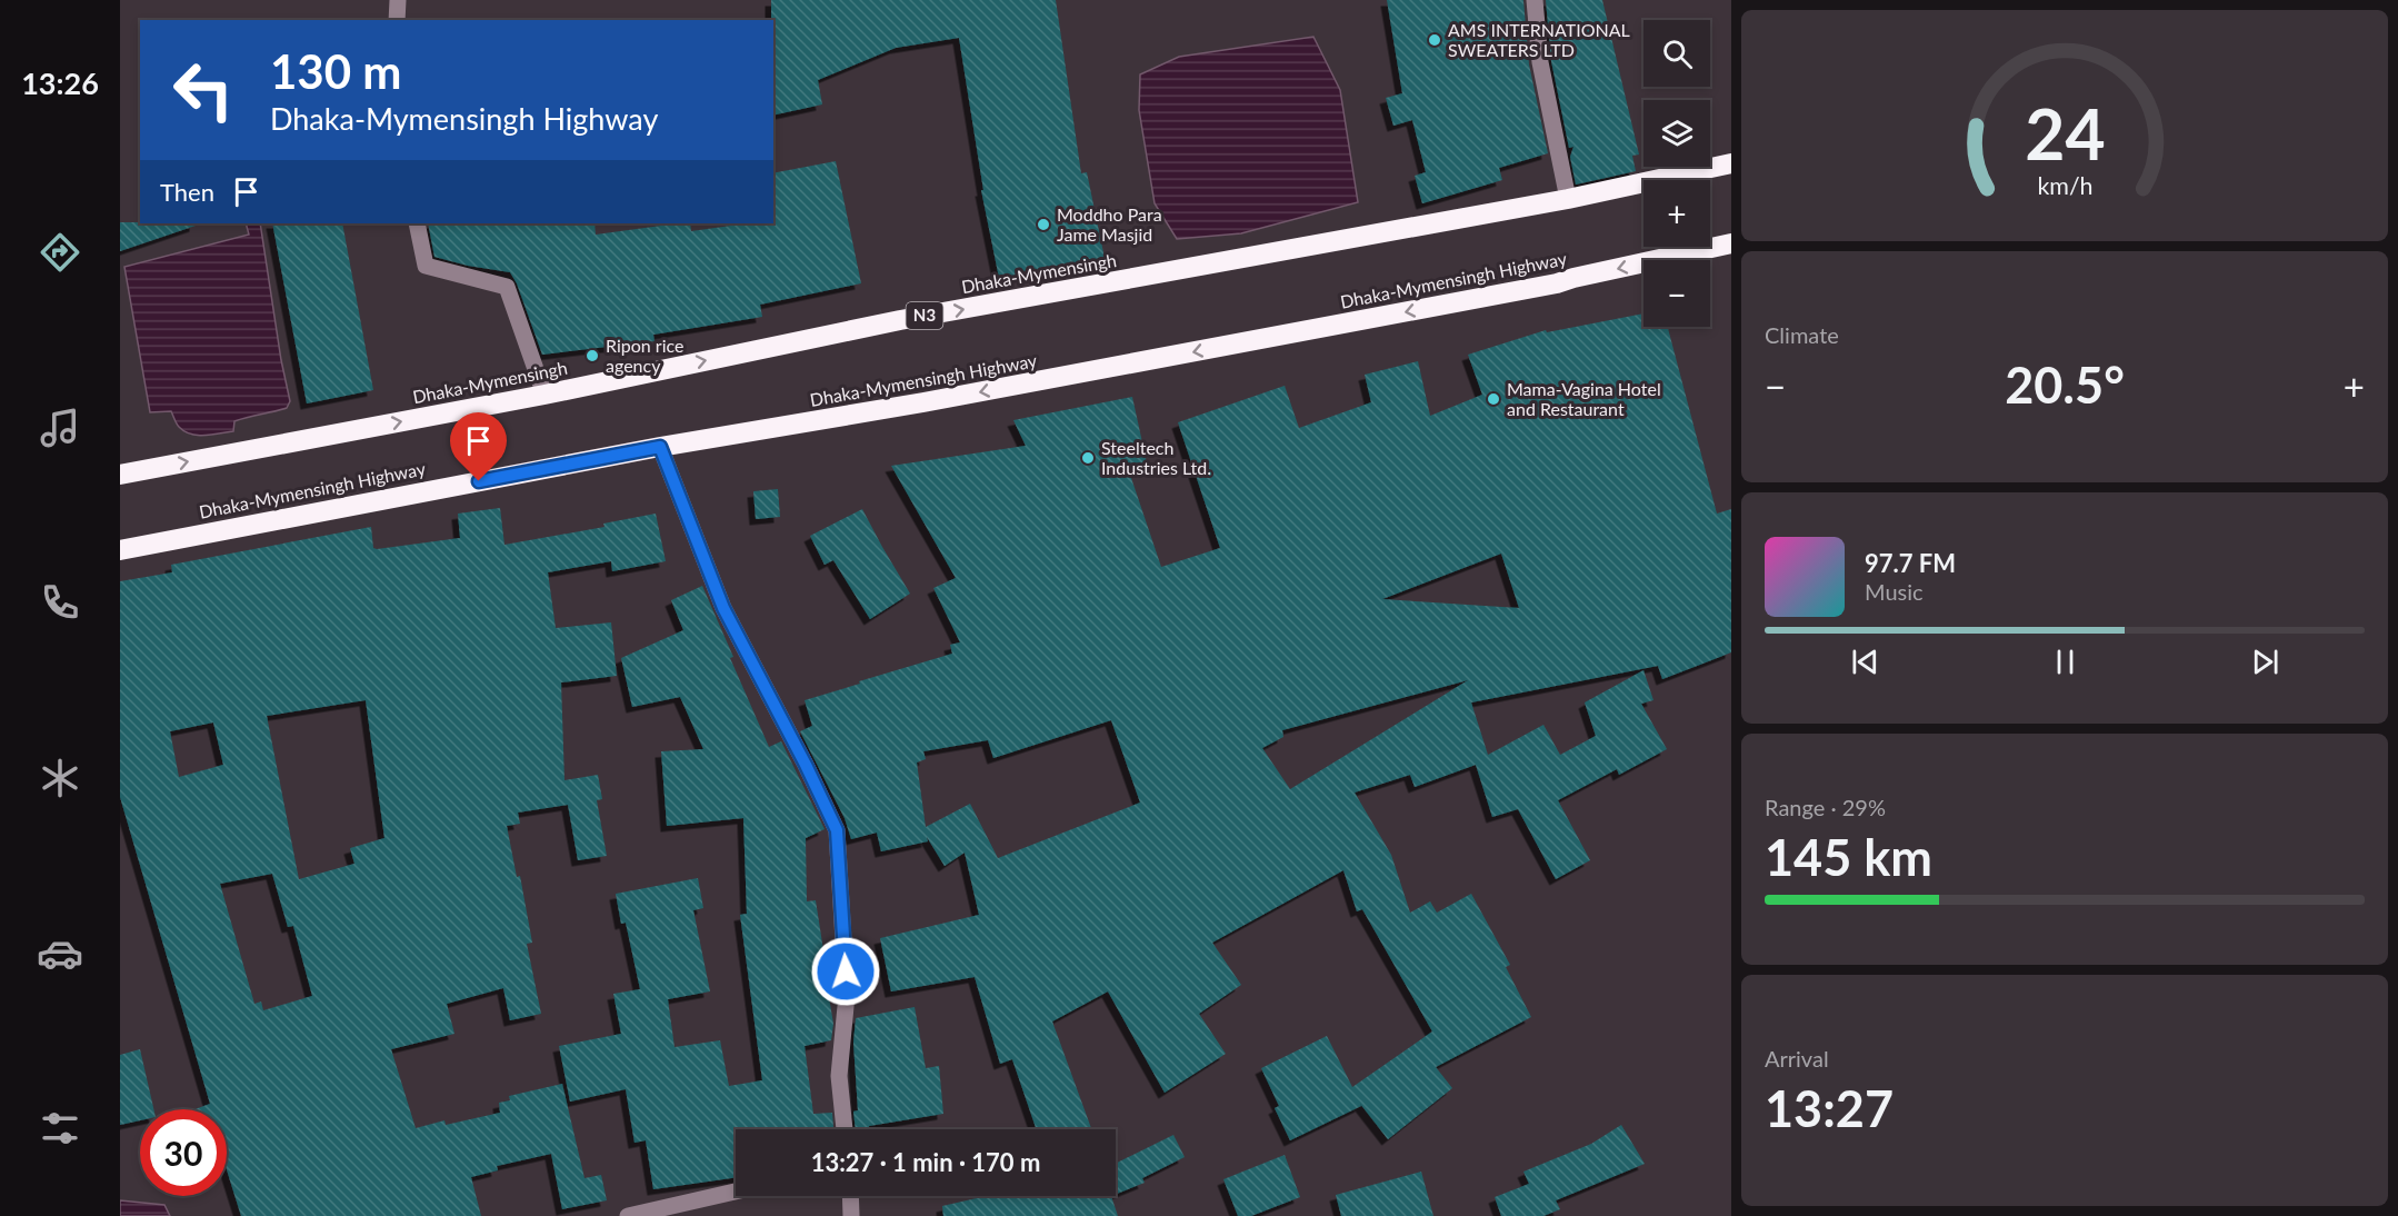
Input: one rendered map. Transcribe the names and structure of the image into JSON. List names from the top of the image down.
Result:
{
  "streets": {
    "highway": ["Dhaka-Mymensingh", "Dhaka-Mymensingh Highway", "N3"]
  },
  "one_way": ["Dhaka-Mymensingh", "Dhaka-Mymensingh Highway"],
  "places": [
    "AMS INTERNATIONAL SWEATERS LTD",
    "Moddho Para Jame Masjid",
    "Ripon rice agency",
    "Mama-Vagina Hotel and Restaurant",
    "Steeltech Industries Ltd."
  ],
  "page": {
    "tabs": "13:26",
    "map_buttons": ["+", "−"],
    "turn": ["130 m", "Dhaka-Mymensingh Highway"],
    "then": "Then",
    "tile": [
      "Climate",
      ["Range · 29%", "145 km"],
      ["Arrival", "13:27"]
    ],
    "heat": ["−", "20.5°", "+"],
    "song": ["97.7 FM", "Music"],
    "limit": "30",
    "trip": "13:27 · 1 min · 170 m",
    "gauge": ["24", "km/h"]
  }
}
